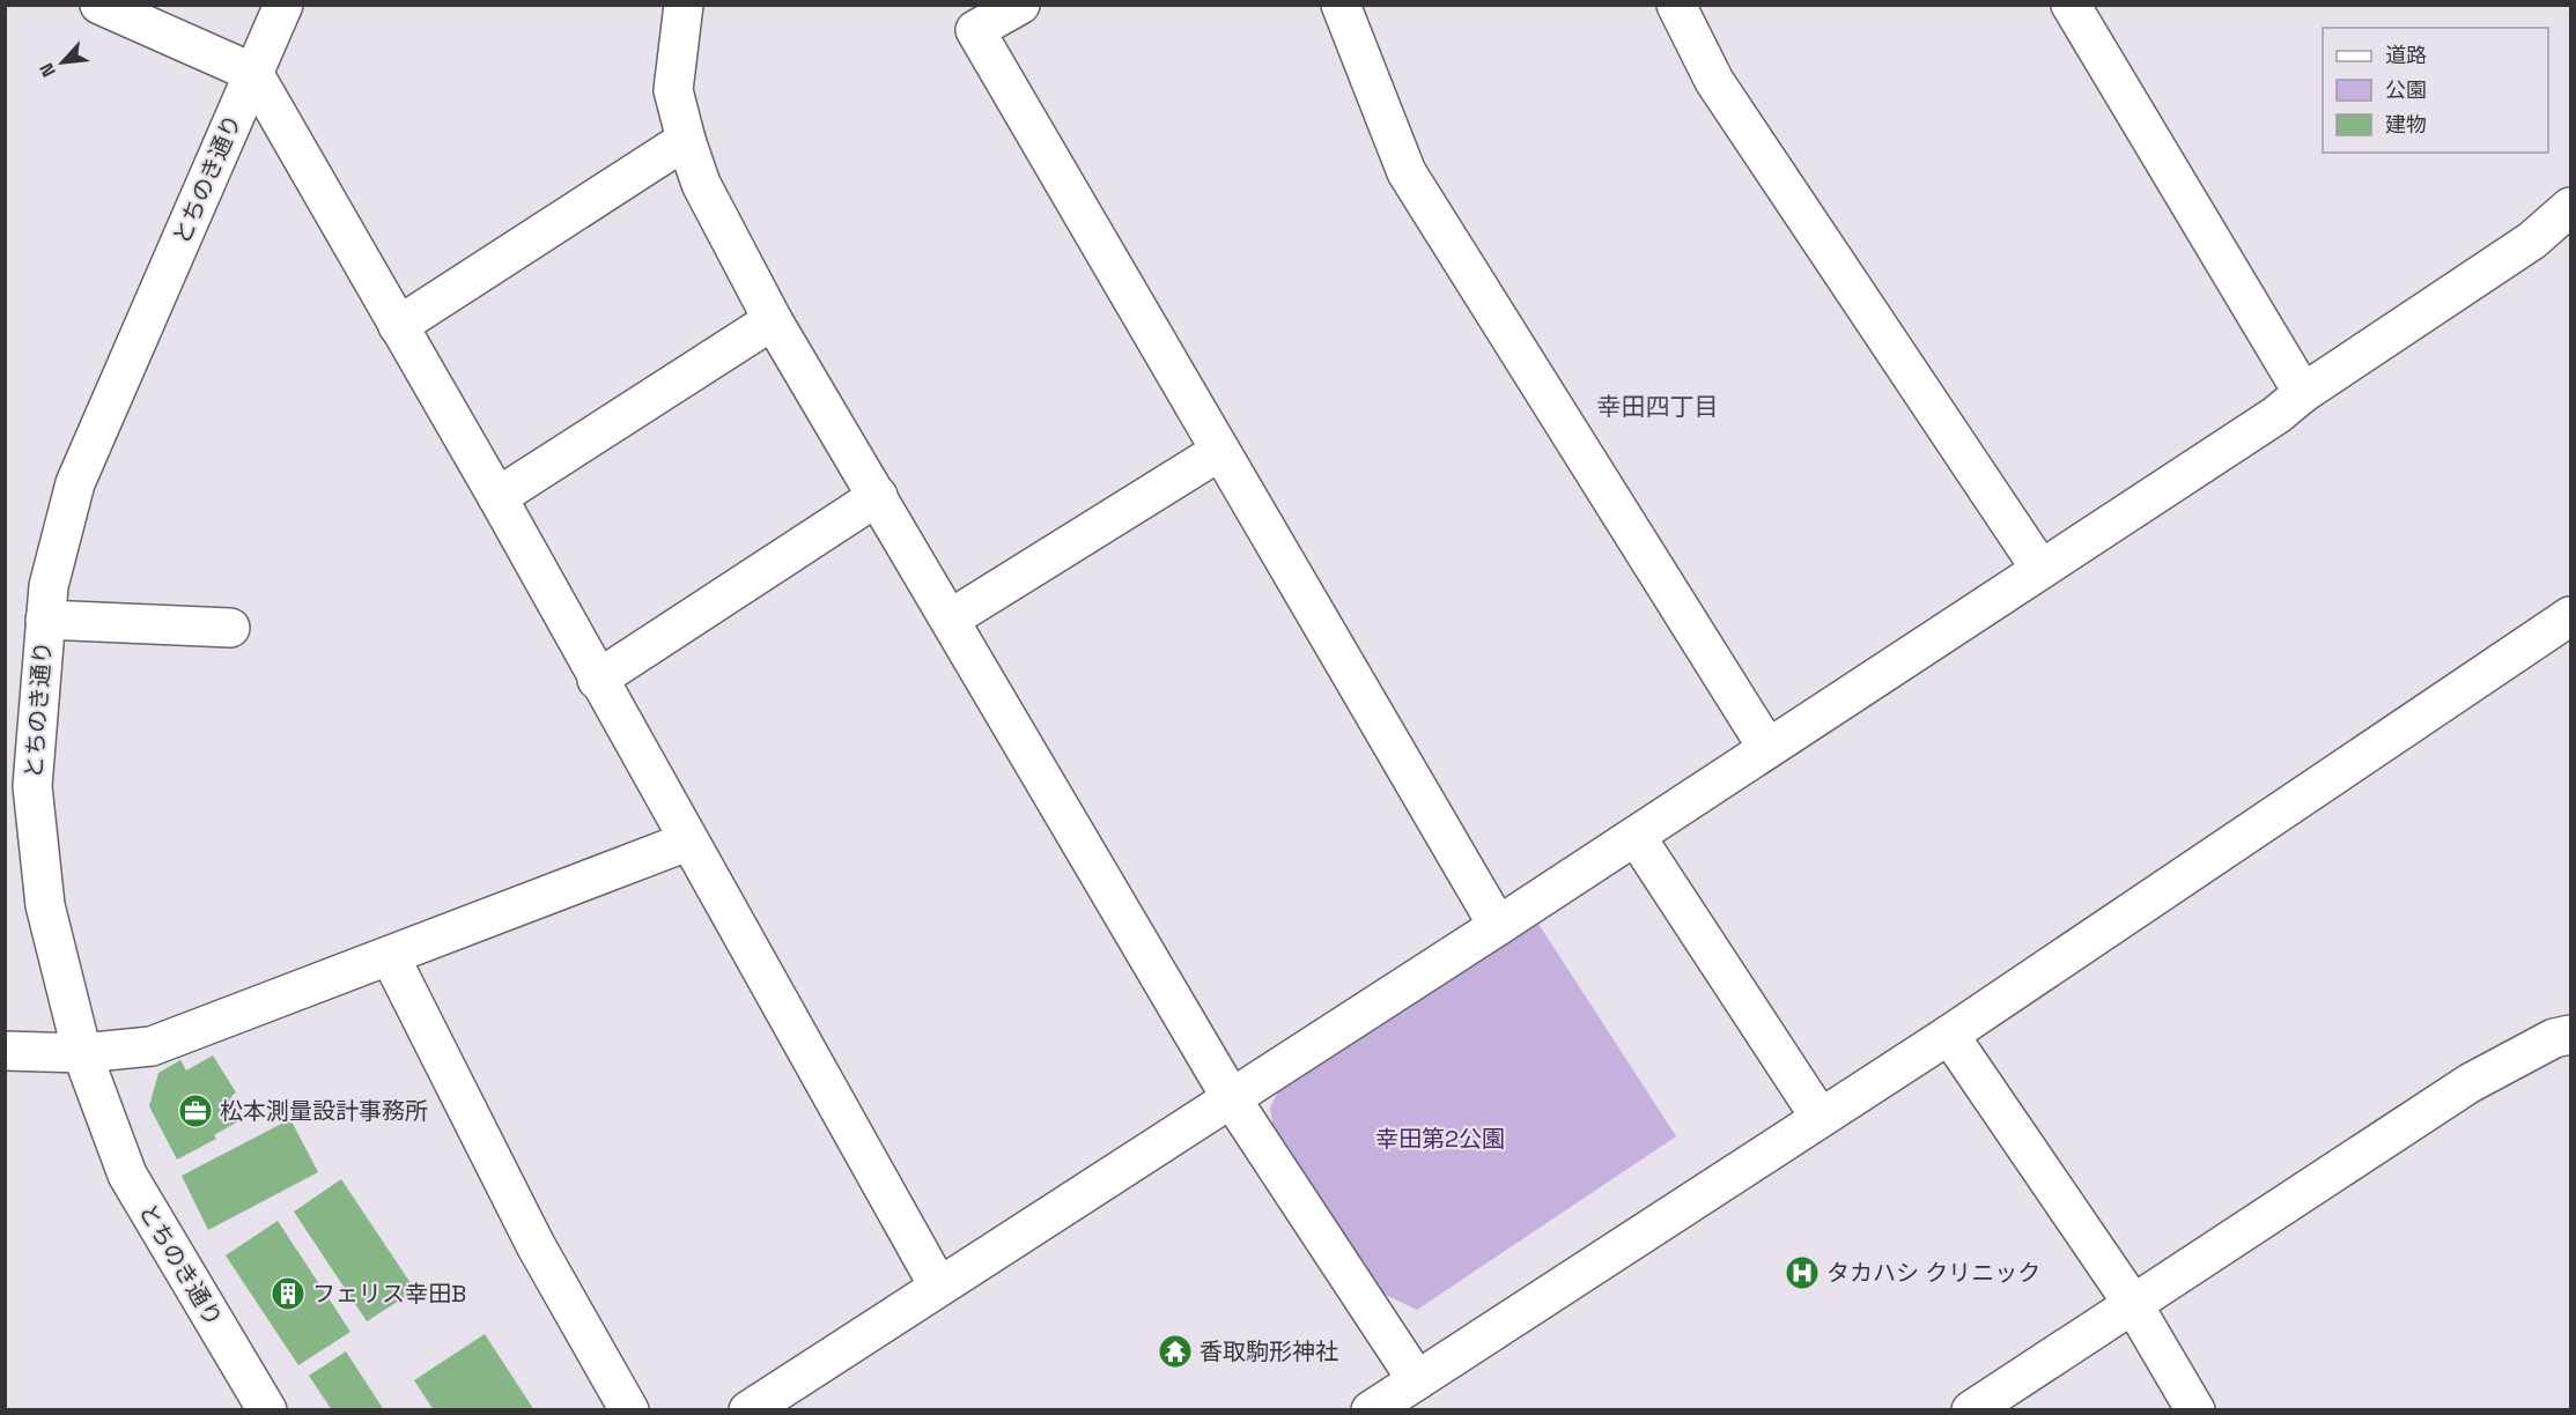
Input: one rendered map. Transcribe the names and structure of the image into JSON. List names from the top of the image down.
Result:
{
  "streets": {
    "street": ["とちのき通り"]
  },
  "districts": ["幸田四丁目"],
  "parks": ["幸田第2公園"],
  "places": {
    "office": ["松本測量設計事務所"],
    "hospital": ["タカハシ クリニック"],
    "building": ["フェリス幸田B"],
    "temple": ["香取駒形神社"]
  },
  "legend": ["道路", "公園", "建物"],
  "north": "bottom left"
}
